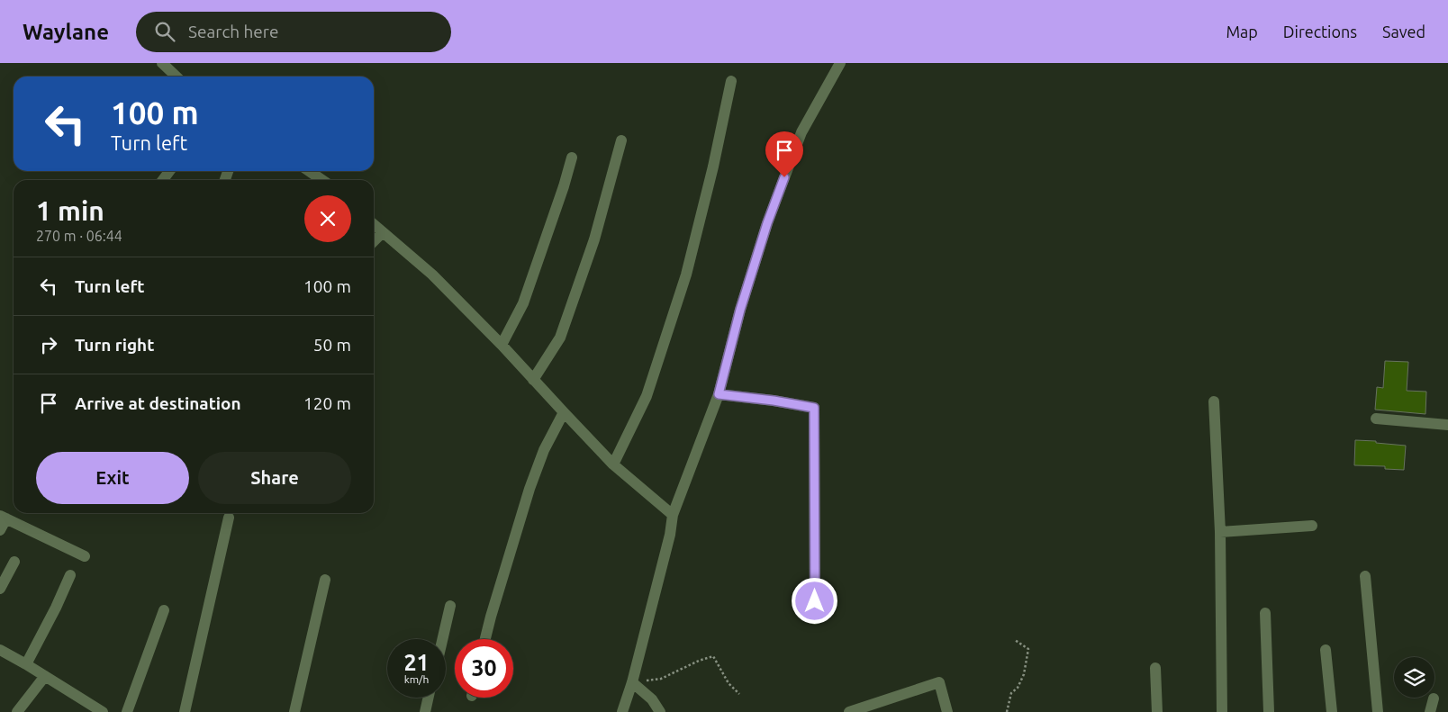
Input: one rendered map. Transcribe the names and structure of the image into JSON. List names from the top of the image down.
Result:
{
  "page": {
    "header": "Waylane",
    "search": "Search here",
    "nav": ["Map", "Directions", "Saved"],
    "turn": ["100 m", "Turn left"],
    "heading": ["1 min", "270 m · 06:44"],
    "list": [
      {
        "name": "Turn left",
        "value": "100 m"
      },
      {
        "name": "Turn right",
        "value": "50 m"
      },
      {
        "name": "Arrive at destination",
        "value": "120 m"
      }
    ],
    "buttons": ["Exit", "Share"],
    "speed": "21 km/h",
    "limit": "30"
  }
}
